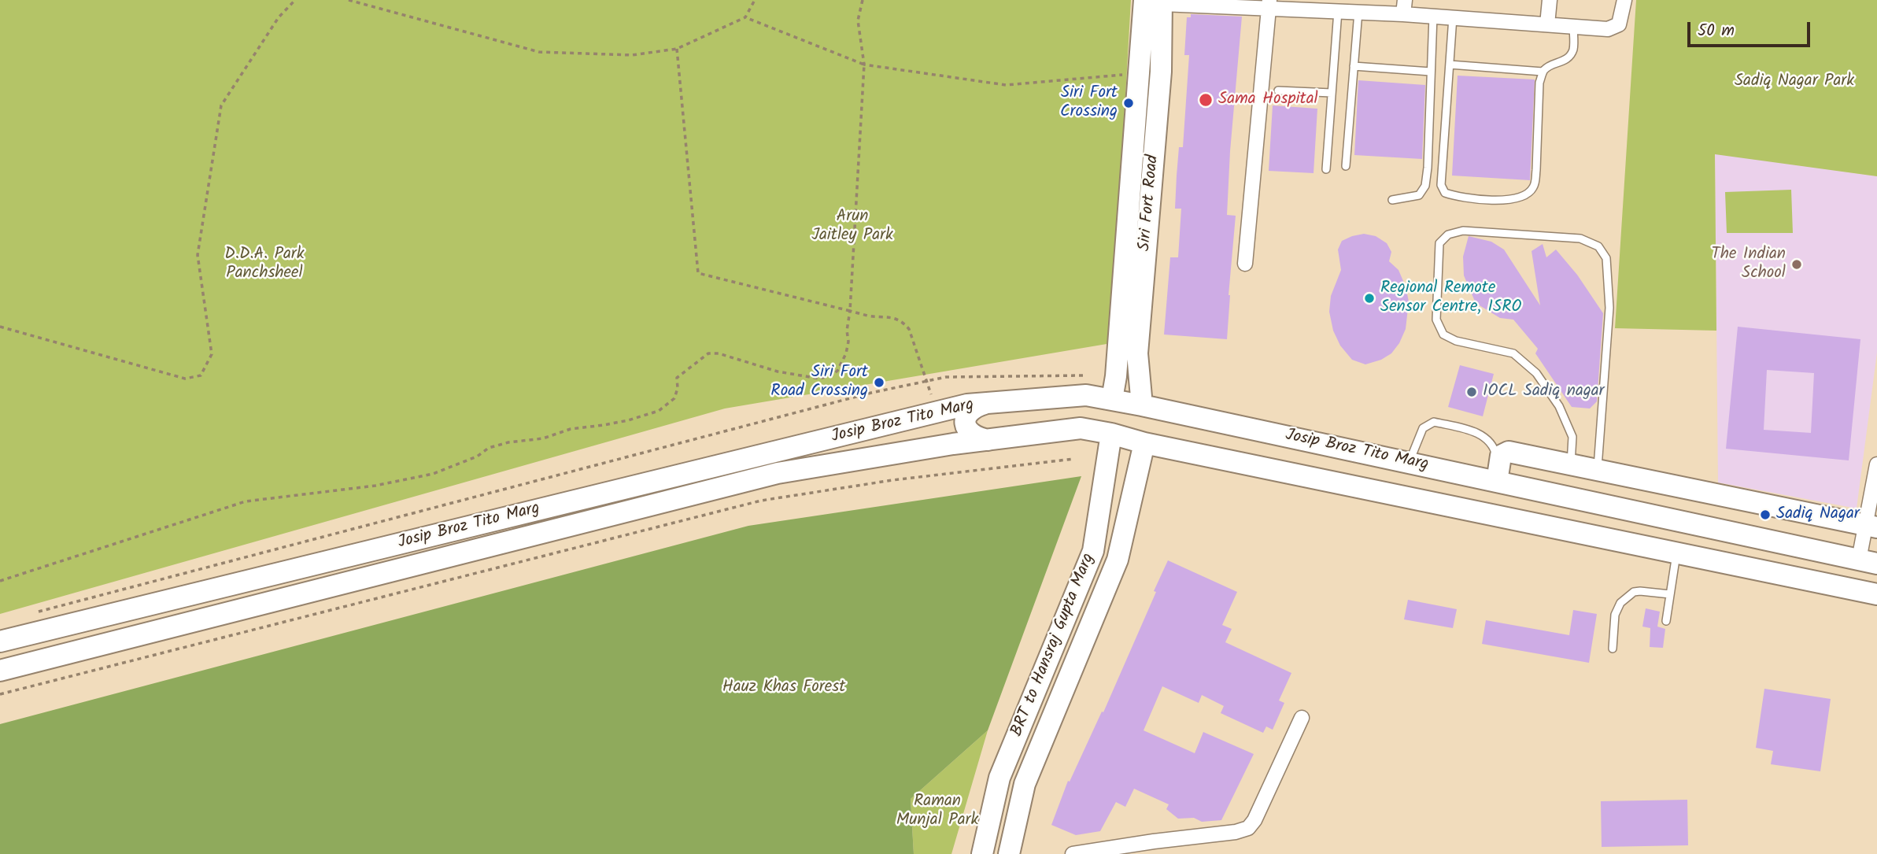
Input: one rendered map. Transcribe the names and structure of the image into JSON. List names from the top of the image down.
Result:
{
  "streets": {
    "main road": ["Siri Fort Road", "Josip Broz Tito Marg", "BRT to Hansraj Gupta Marg"]
  },
  "crossings": [
    ["Siri Fort Road", "Josip Broz Tito Marg"],
    ["Josip Broz Tito Marg", "BRT to Hansraj Gupta Marg"]
  ],
  "parks": [
    "Sadiq Nagar Park",
    "Arun Jaitley Park",
    "D.D.A. Park Panchsheel",
    "Hauz Khas Forest",
    "Raman Munjal Park"
  ],
  "places": [
    "Sama Hospital",
    "Siri Fort Crossing",
    "The Indian School",
    "Regional Remote Sensor Centre, ISRO",
    "Siri Fort Road Crossing",
    "IOCL Sadiq nagar",
    "Sadiq Nagar"
  ],
  "scale_bar": "50 m"
}
